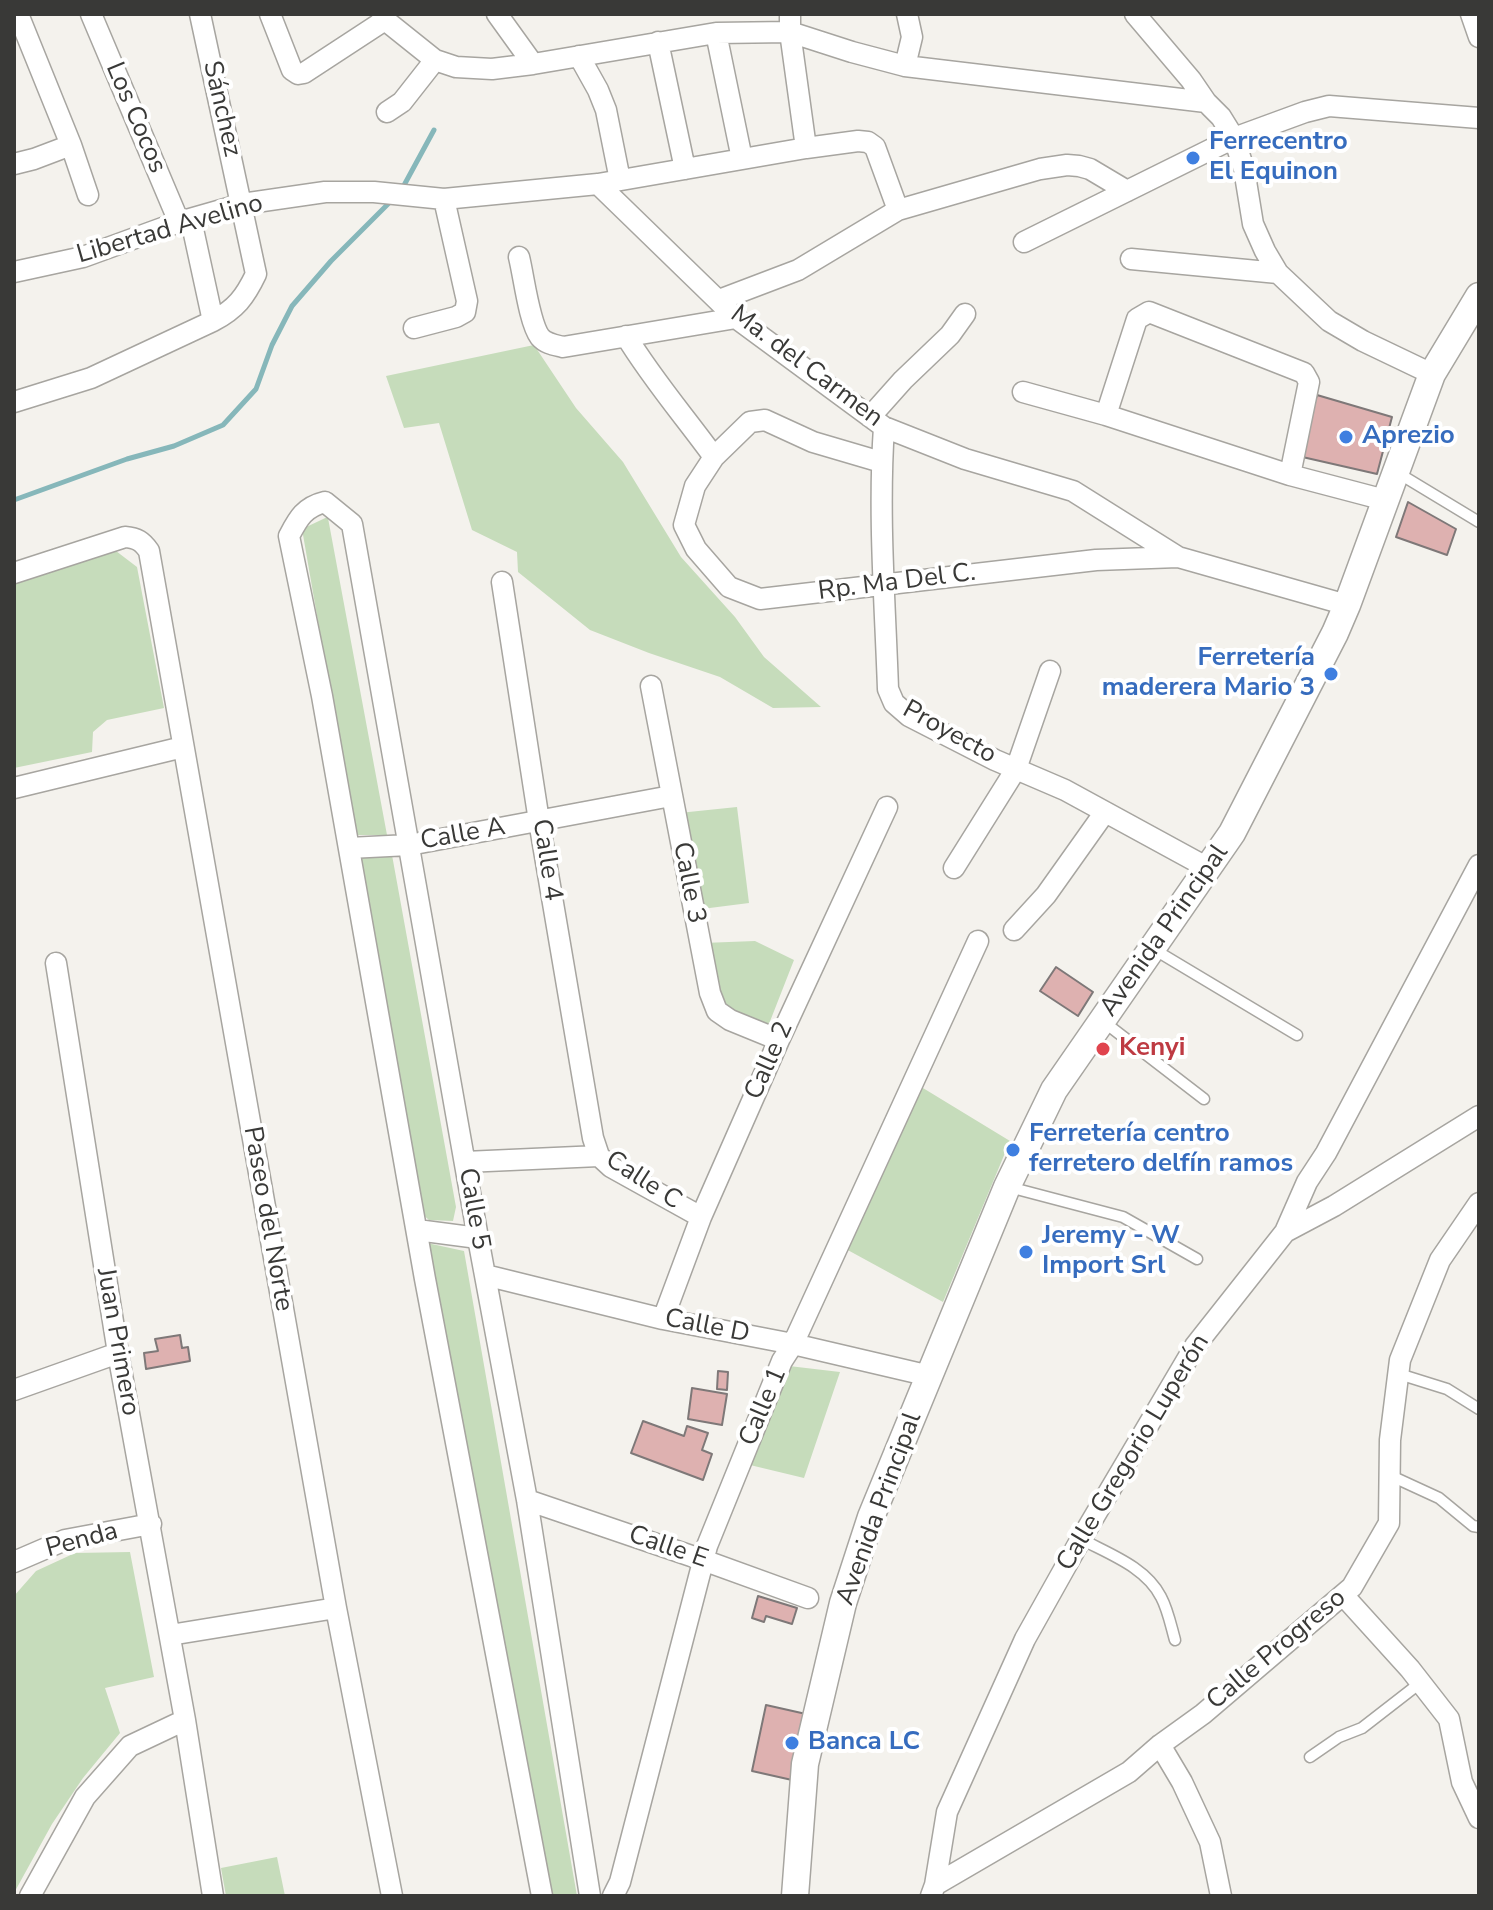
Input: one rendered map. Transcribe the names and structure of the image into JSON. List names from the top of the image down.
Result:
{
  "streets": {
    "street": [
      "Sánchez",
      "Los Cocos",
      "Libertad Avelino",
      "Ma. del Carmen",
      "Rp. Ma Del C.",
      "Proyecto",
      "Calle A",
      "Calle 4",
      "Calle 3",
      "Avenida Principal",
      "Calle 2",
      "Calle C",
      "Calle 5",
      "Paseo del Norte",
      "Calle D",
      "Juan Primero",
      "Calle 1",
      "Calle Gregorio Luperón",
      "Penda",
      "Calle E",
      "Calle Progreso"
    ]
  },
  "crossings": [
    ["Sánchez", "Los Cocos"],
    ["Sánchez", "Libertad Avelino"],
    ["Los Cocos", "Libertad Avelino"],
    ["Libertad Avelino", "Ma. del Carmen"],
    ["Ma. del Carmen", "Rp. Ma Del C."],
    ["Ma. del Carmen", "Proyecto"],
    ["Rp. Ma Del C.", "Proyecto"],
    ["Proyecto", "Avenida Principal"],
    ["Calle A", "Calle 4"],
    ["Calle A", "Calle 3"],
    ["Calle A", "Calle 5"],
    ["Calle 4", "Calle C"],
    ["Calle 3", "Calle 2"],
    ["Avenida Principal", "Calle D"],
    ["Calle 2", "Calle C"],
    ["Calle 2", "Calle D"],
    ["Calle 5", "Calle D"],
    ["Calle 5", "Calle E"],
    ["Calle D", "Calle 1"],
    ["Juan Primero", "Penda"],
    ["Calle 1", "Calle E"],
    ["Calle Gregorio Luperón", "Calle Progreso"]
  ],
  "places": [
    "Ferrecentro El Equinon",
    "Aprezio",
    "Ferretería maderera Mario 3",
    "Kenyi",
    "Ferretería centro ferretero delfín ramos",
    "Jeremy - W Import Srl",
    "Banca LC"
  ]
}
